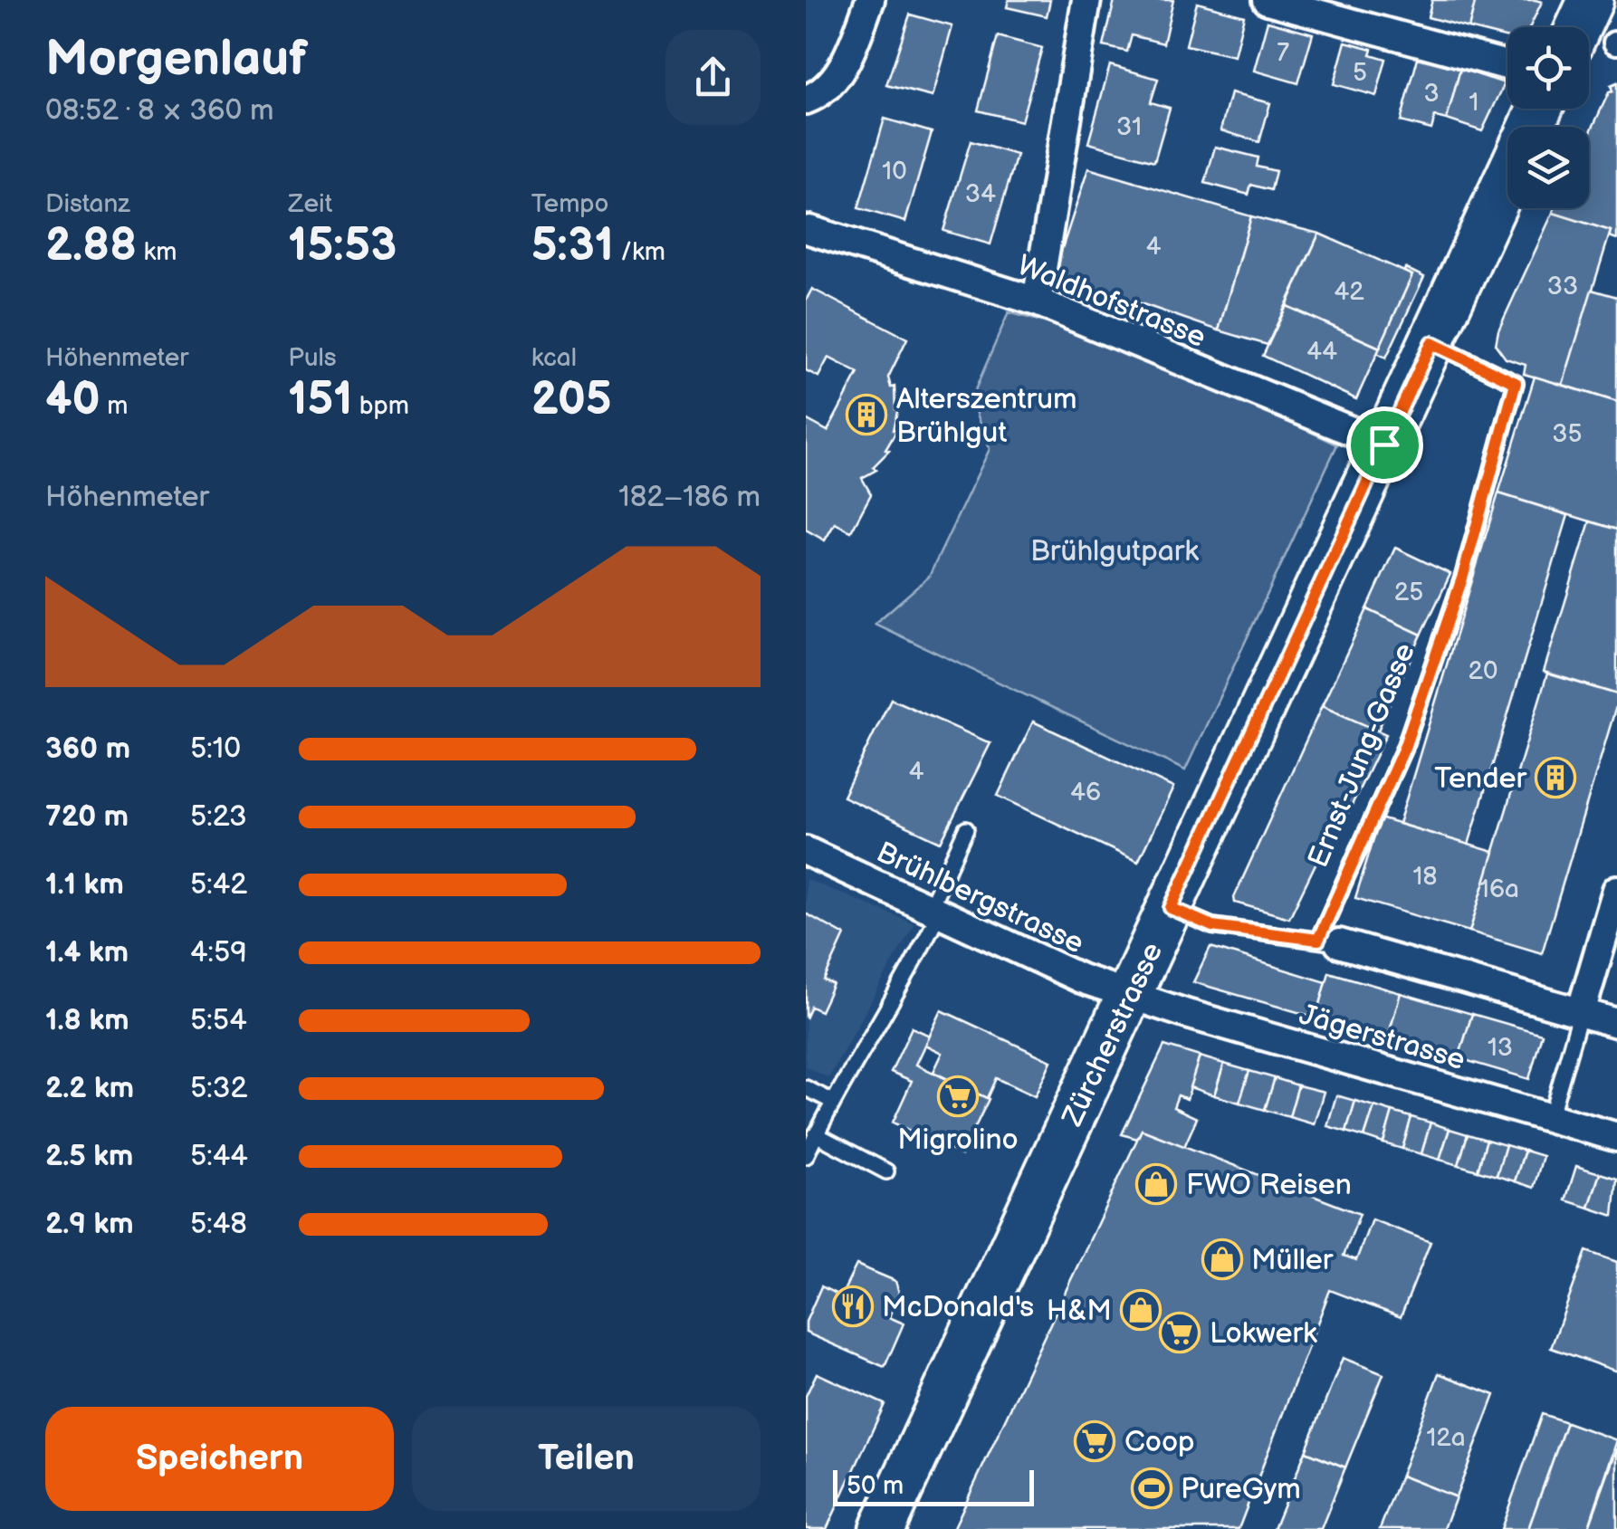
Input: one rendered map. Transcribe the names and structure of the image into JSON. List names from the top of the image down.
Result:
{
  "streets": {
    "main road": ["Zürcherstrasse"],
    "street": ["Waldhofstrasse", "Brühlbergstrasse", "Jägerstrasse"],
    "lane": ["Ernst-Jung-Gasse"]
  },
  "crossings": [
    ["Waldhofstrasse", "Zürcherstrasse"],
    ["Ernst-Jung-Gasse", "Zürcherstrasse"],
    ["Brühlbergstrasse", "Zürcherstrasse"],
    ["Brühlbergstrasse", "Jägerstrasse"],
    ["Zürcherstrasse", "Jägerstrasse"]
  ],
  "parks": ["Brühlgutpark"],
  "places": {
    "building": ["Alterszentrum Brühlgut", "Tender"],
    "supermarket": ["Migrolino", "Lokwerk", "Coop"],
    "shop": ["FWO Reisen", "Müller", "H&M"],
    "restaurant": ["McDonald's"],
    "sports": ["PureGym"]
  },
  "house_numbers": [
    "7",
    "5",
    "3",
    "1",
    "31",
    "10",
    "34",
    "4",
    "33",
    "42",
    "44",
    "35",
    "25",
    "20",
    "4",
    "46",
    "18",
    "16a",
    "13",
    "12a"
  ],
  "scale_bar": "50 m",
  "page": {
    "heading": ["Morgenlauf", "08:52 · 8 × 360 m"],
    "stats": [
      ["Distanz", "2.88 km"],
      ["Zeit", "15:53"],
      ["Tempo", "5:31 /km"],
      ["Höhenmeter", "40 m"],
      ["Puls", "151 bpm"],
      ["kcal", "205"]
    ],
    "chart": ["Höhenmeter", "182–186 m"],
    "list": [
      {
        "name": "360 m",
        "note": "5:10"
      },
      {
        "name": "720 m",
        "note": "5:23"
      },
      {
        "name": "1.1 km",
        "note": "5:42"
      },
      {
        "name": "1.4 km",
        "note": "4:59"
      },
      {
        "name": "1.8 km",
        "note": "5:54"
      },
      {
        "name": "2.2 km",
        "note": "5:32"
      },
      {
        "name": "2.5 km",
        "note": "5:44"
      },
      {
        "name": "2.9 km",
        "note": "5:48"
      }
    ],
    "buttons": ["Speichern", "Teilen"],
    "scale": "50 m"
  }
}
